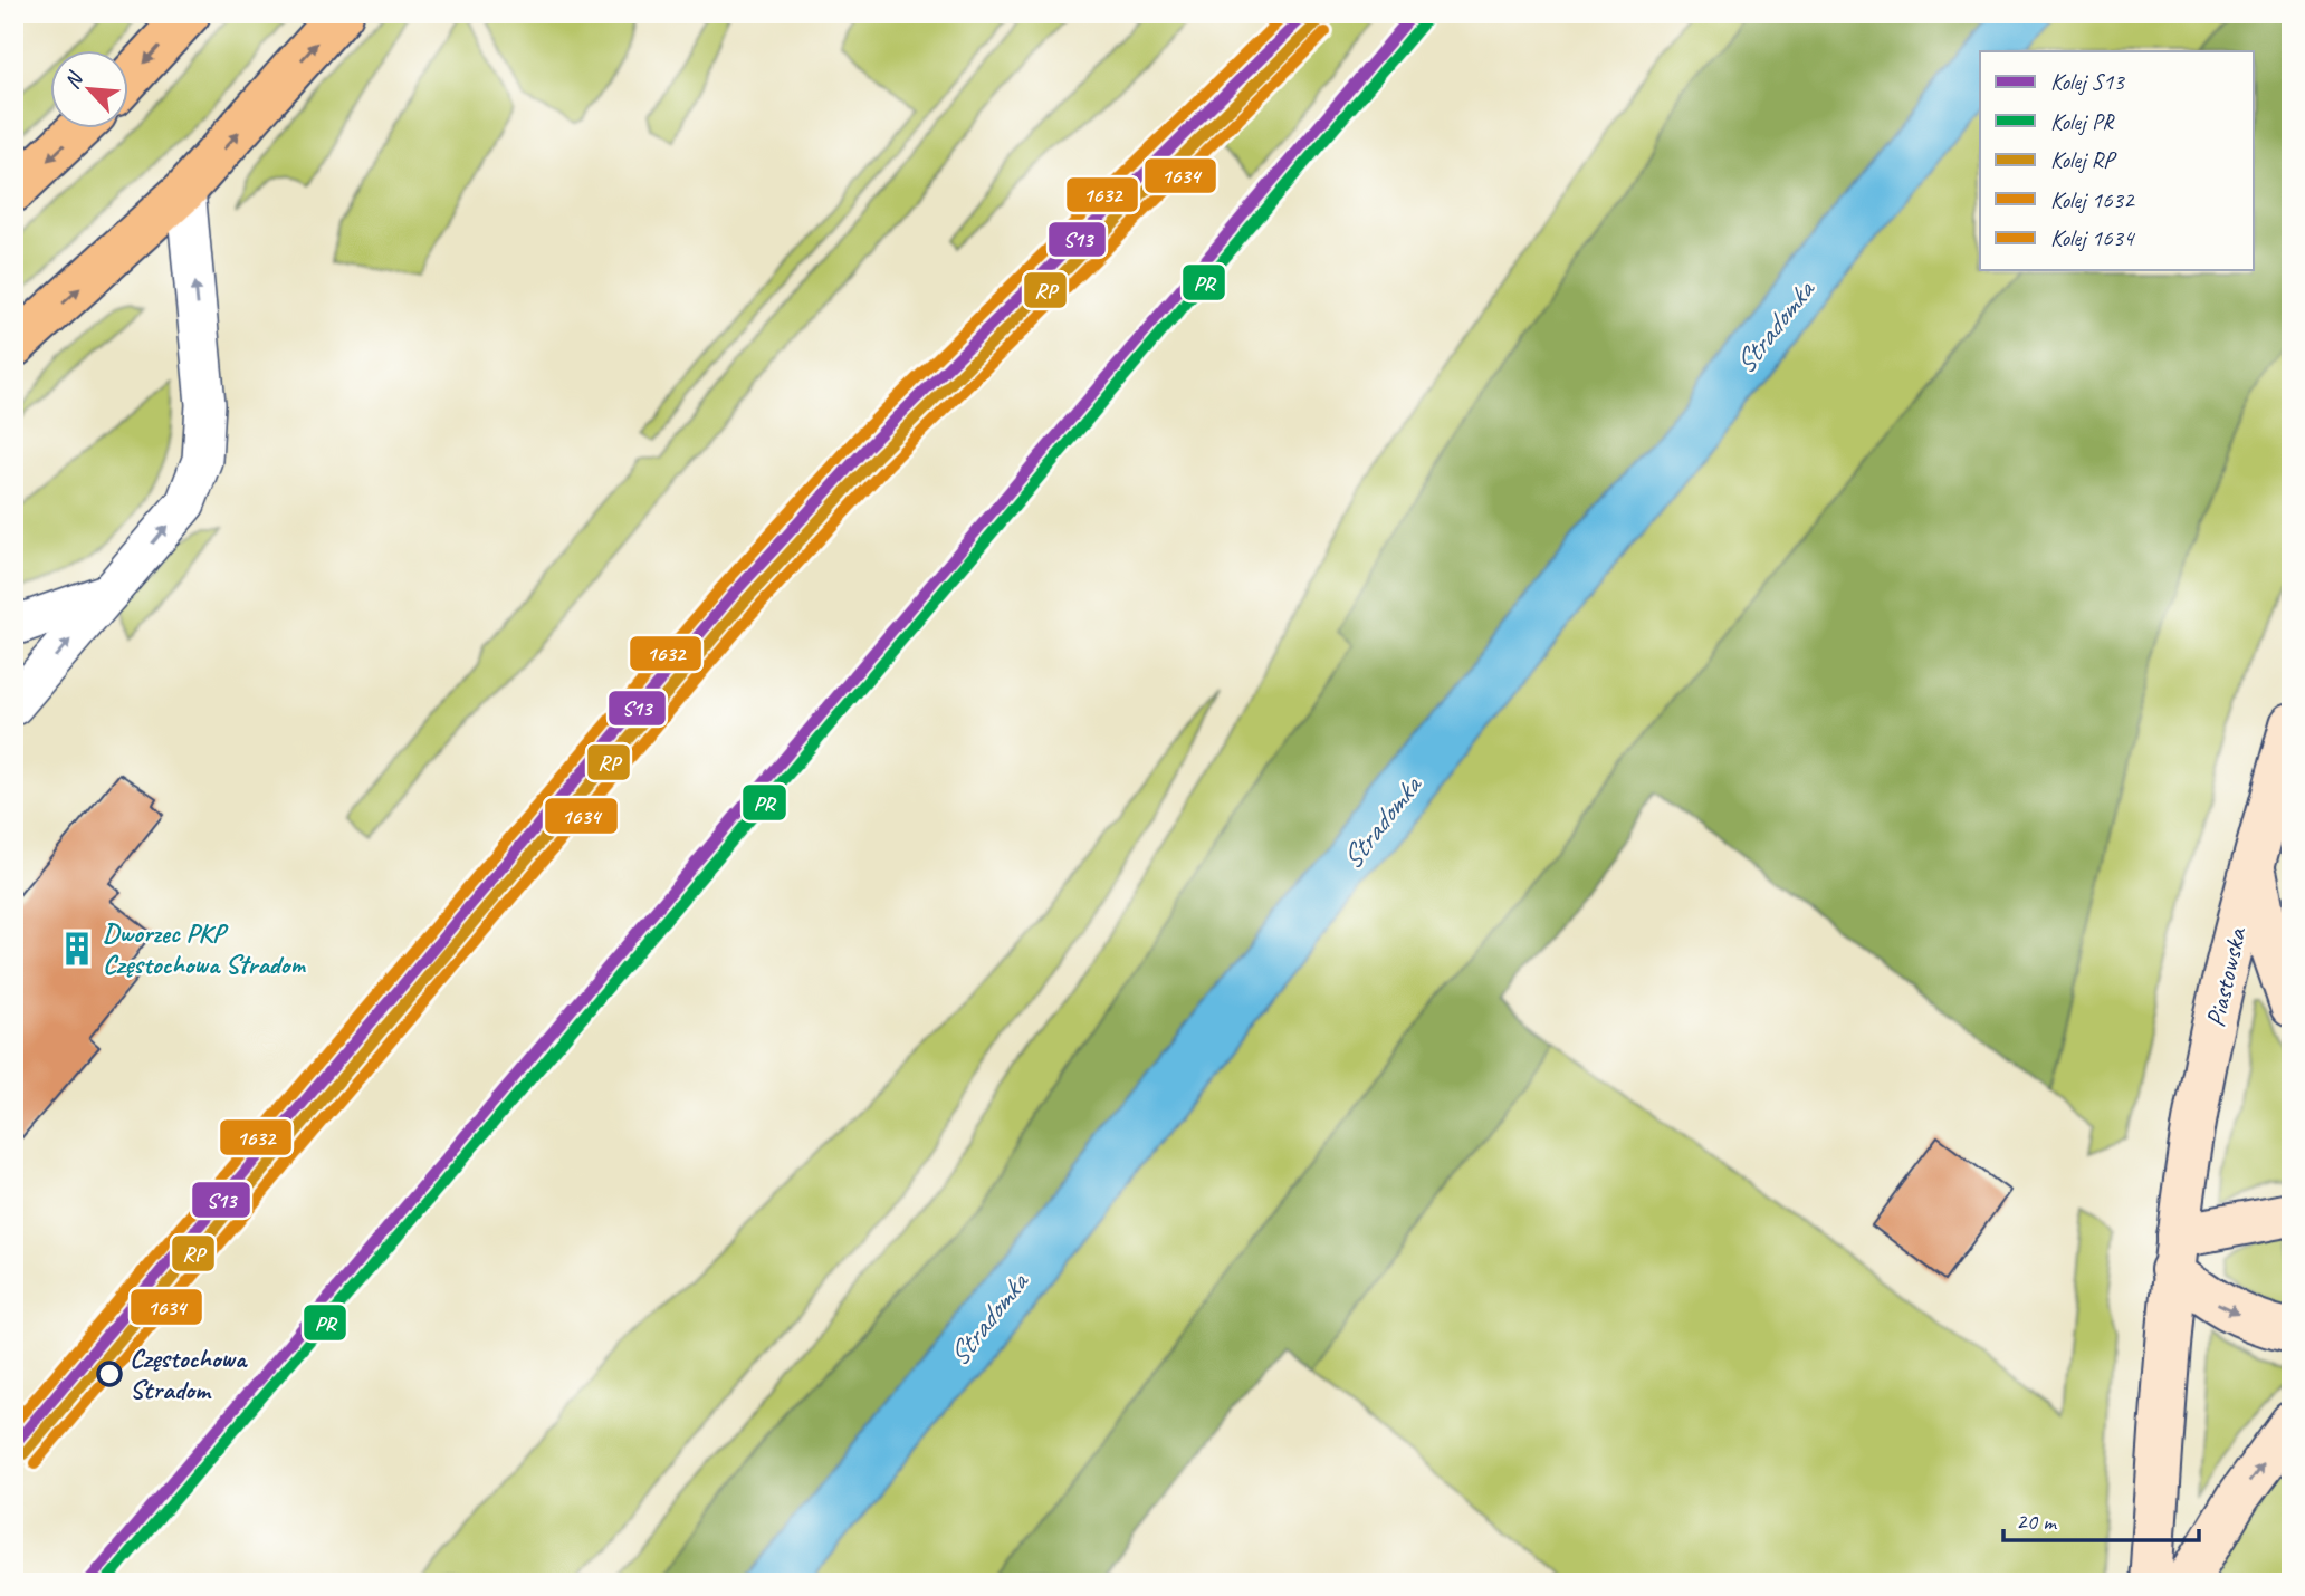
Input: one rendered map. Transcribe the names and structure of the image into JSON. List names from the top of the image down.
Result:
{
  "streets": {
    "street": ["Piastowska"]
  },
  "water": ["Stradomka"],
  "places": {
    "building": ["Dworzec PKP Częstochowa Stradom"],
    "other": ["Częstochowa Stradom"]
  },
  "lines": [
    "rail line S13",
    "rail line 1632",
    "rail line PR",
    "rail line RP",
    "rail line 1634"
  ],
  "legend": [
    "Kolej S13",
    "Kolej PR",
    "Kolej RP",
    "Kolej 1632",
    "Kolej 1634"
  ],
  "scale_bar": "20 m",
  "north": "top left"
}
